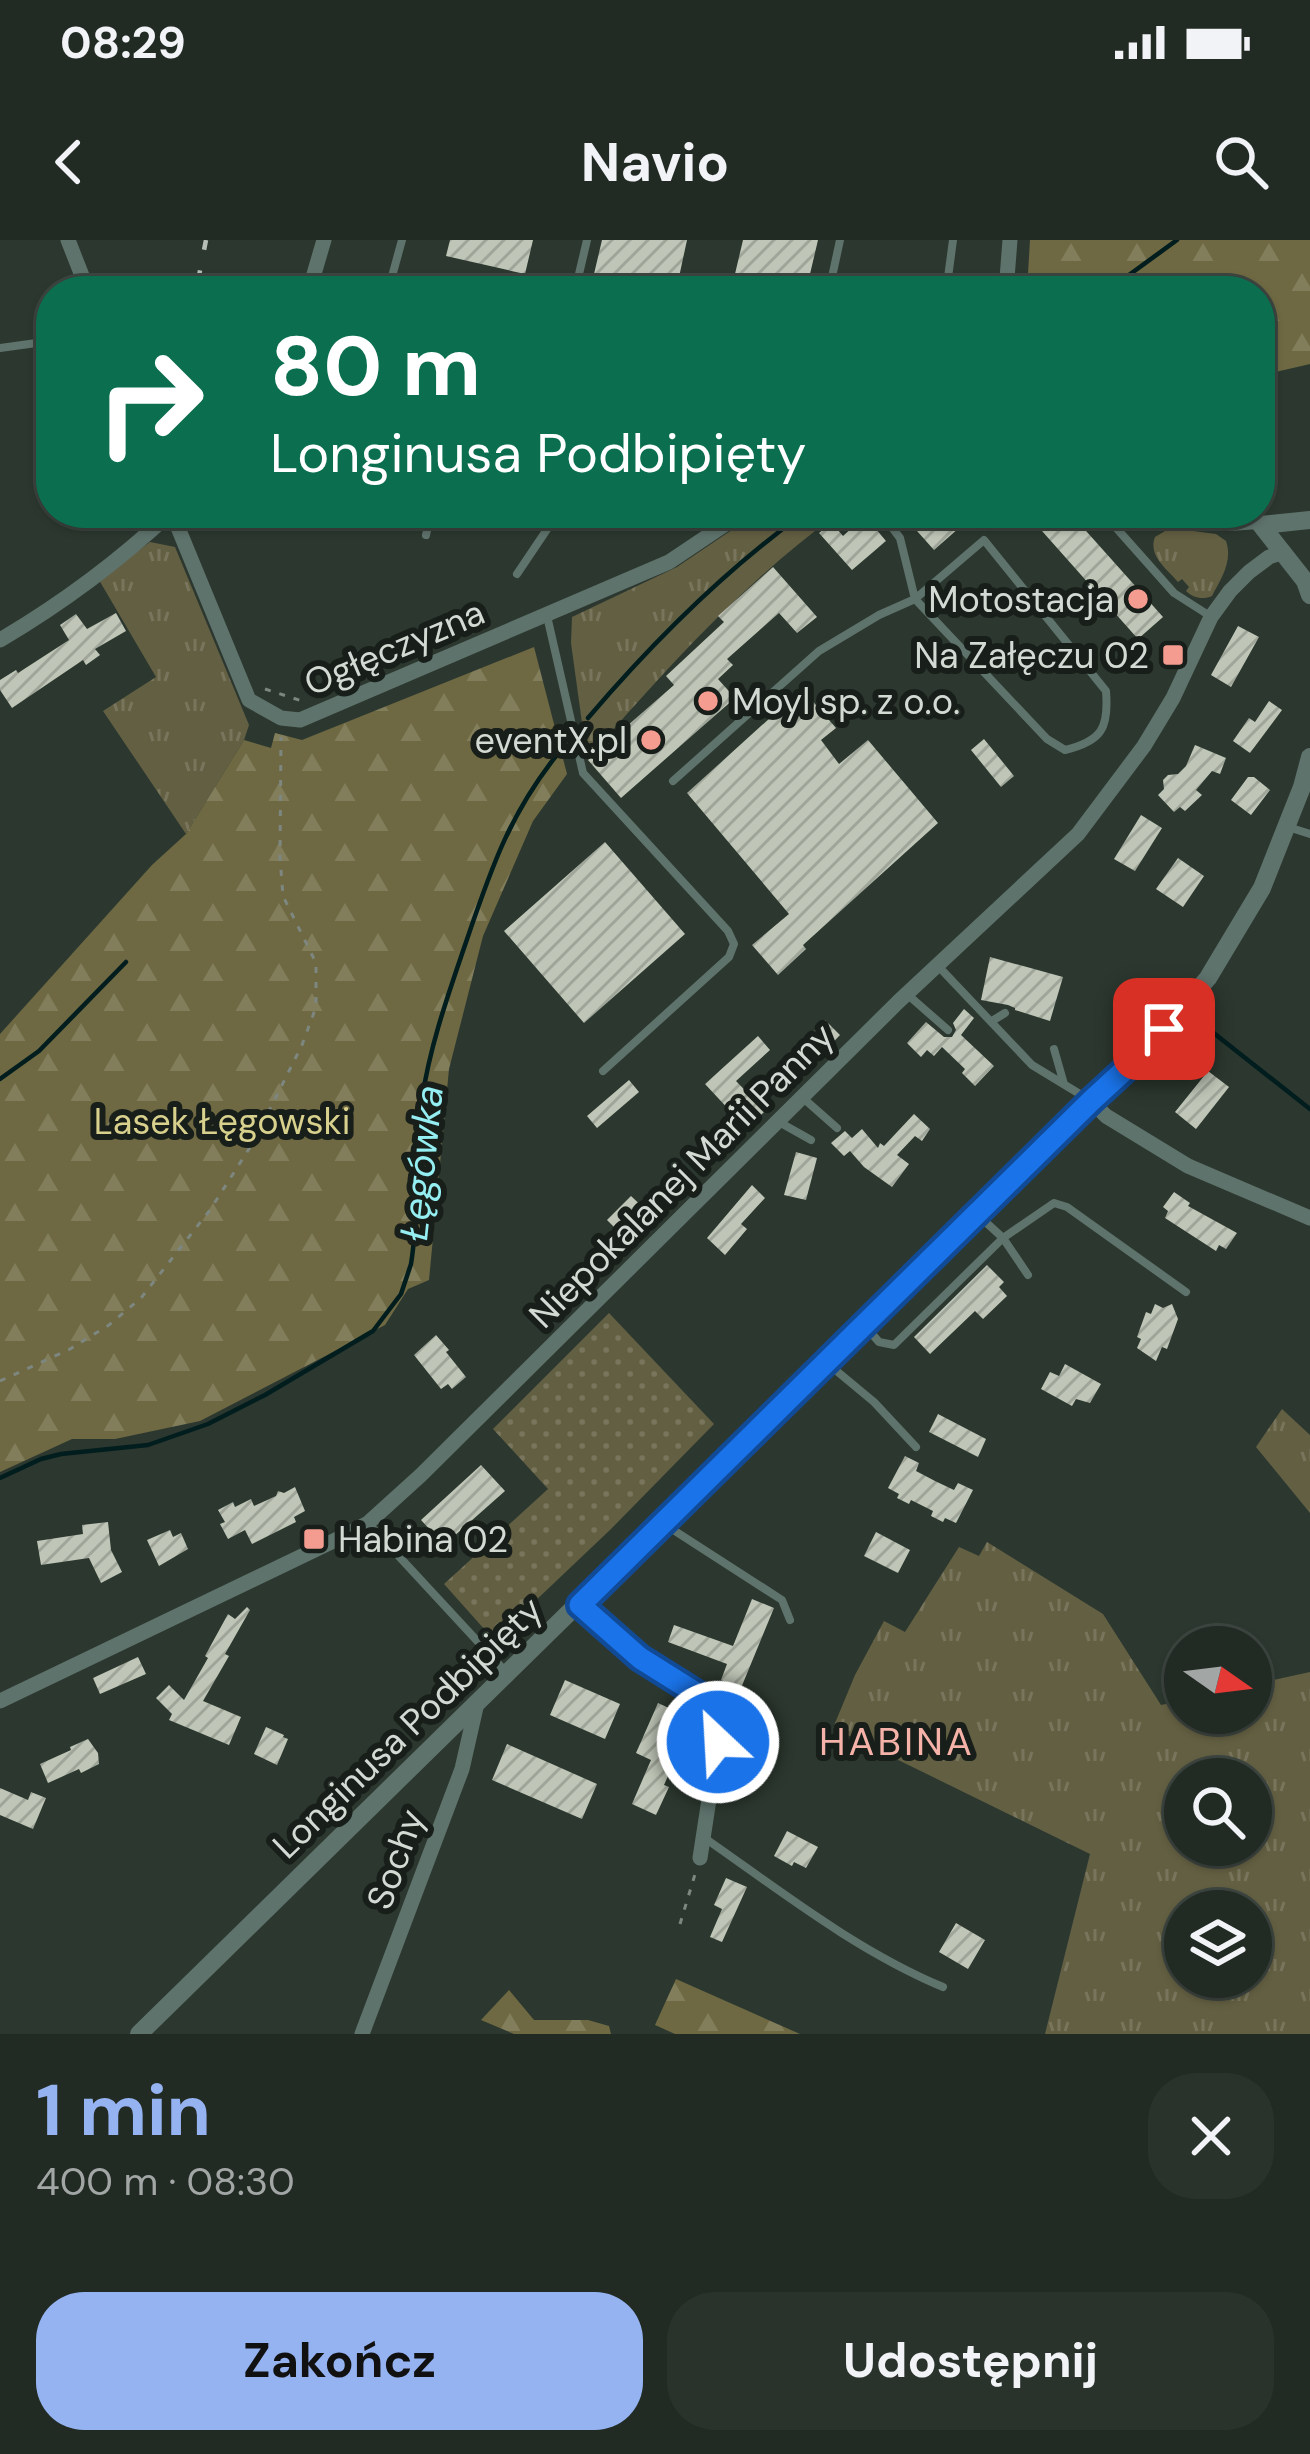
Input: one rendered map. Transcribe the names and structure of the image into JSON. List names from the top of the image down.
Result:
{
  "streets": {
    "street": [
      "Ogłęczyzna",
      "Niepokalanej Marii Panny",
      "Longinusa Podbipięty",
      "Sochy"
    ]
  },
  "crossings": [
    ["Longinusa Podbipięty", "Sochy"]
  ],
  "districts": ["HABINA"],
  "water": ["Łęgówka"],
  "parks": ["Lasek Łęgowski"],
  "places": {
    "other": ["Motostacja", "Moyl sp. z o.o.", "eventX.pl"],
    "transit": ["Na Załęczu 02", "Habina 02"]
  },
  "north": "right",
  "page": {
    "status": "08:29",
    "header": "Navio",
    "turn": ["80 m", "Longinusa Podbipięty"],
    "heading": ["1 min", "400 m · 08:30"],
    "buttons": ["Zakończ", "Udostępnij"]
  }
}
